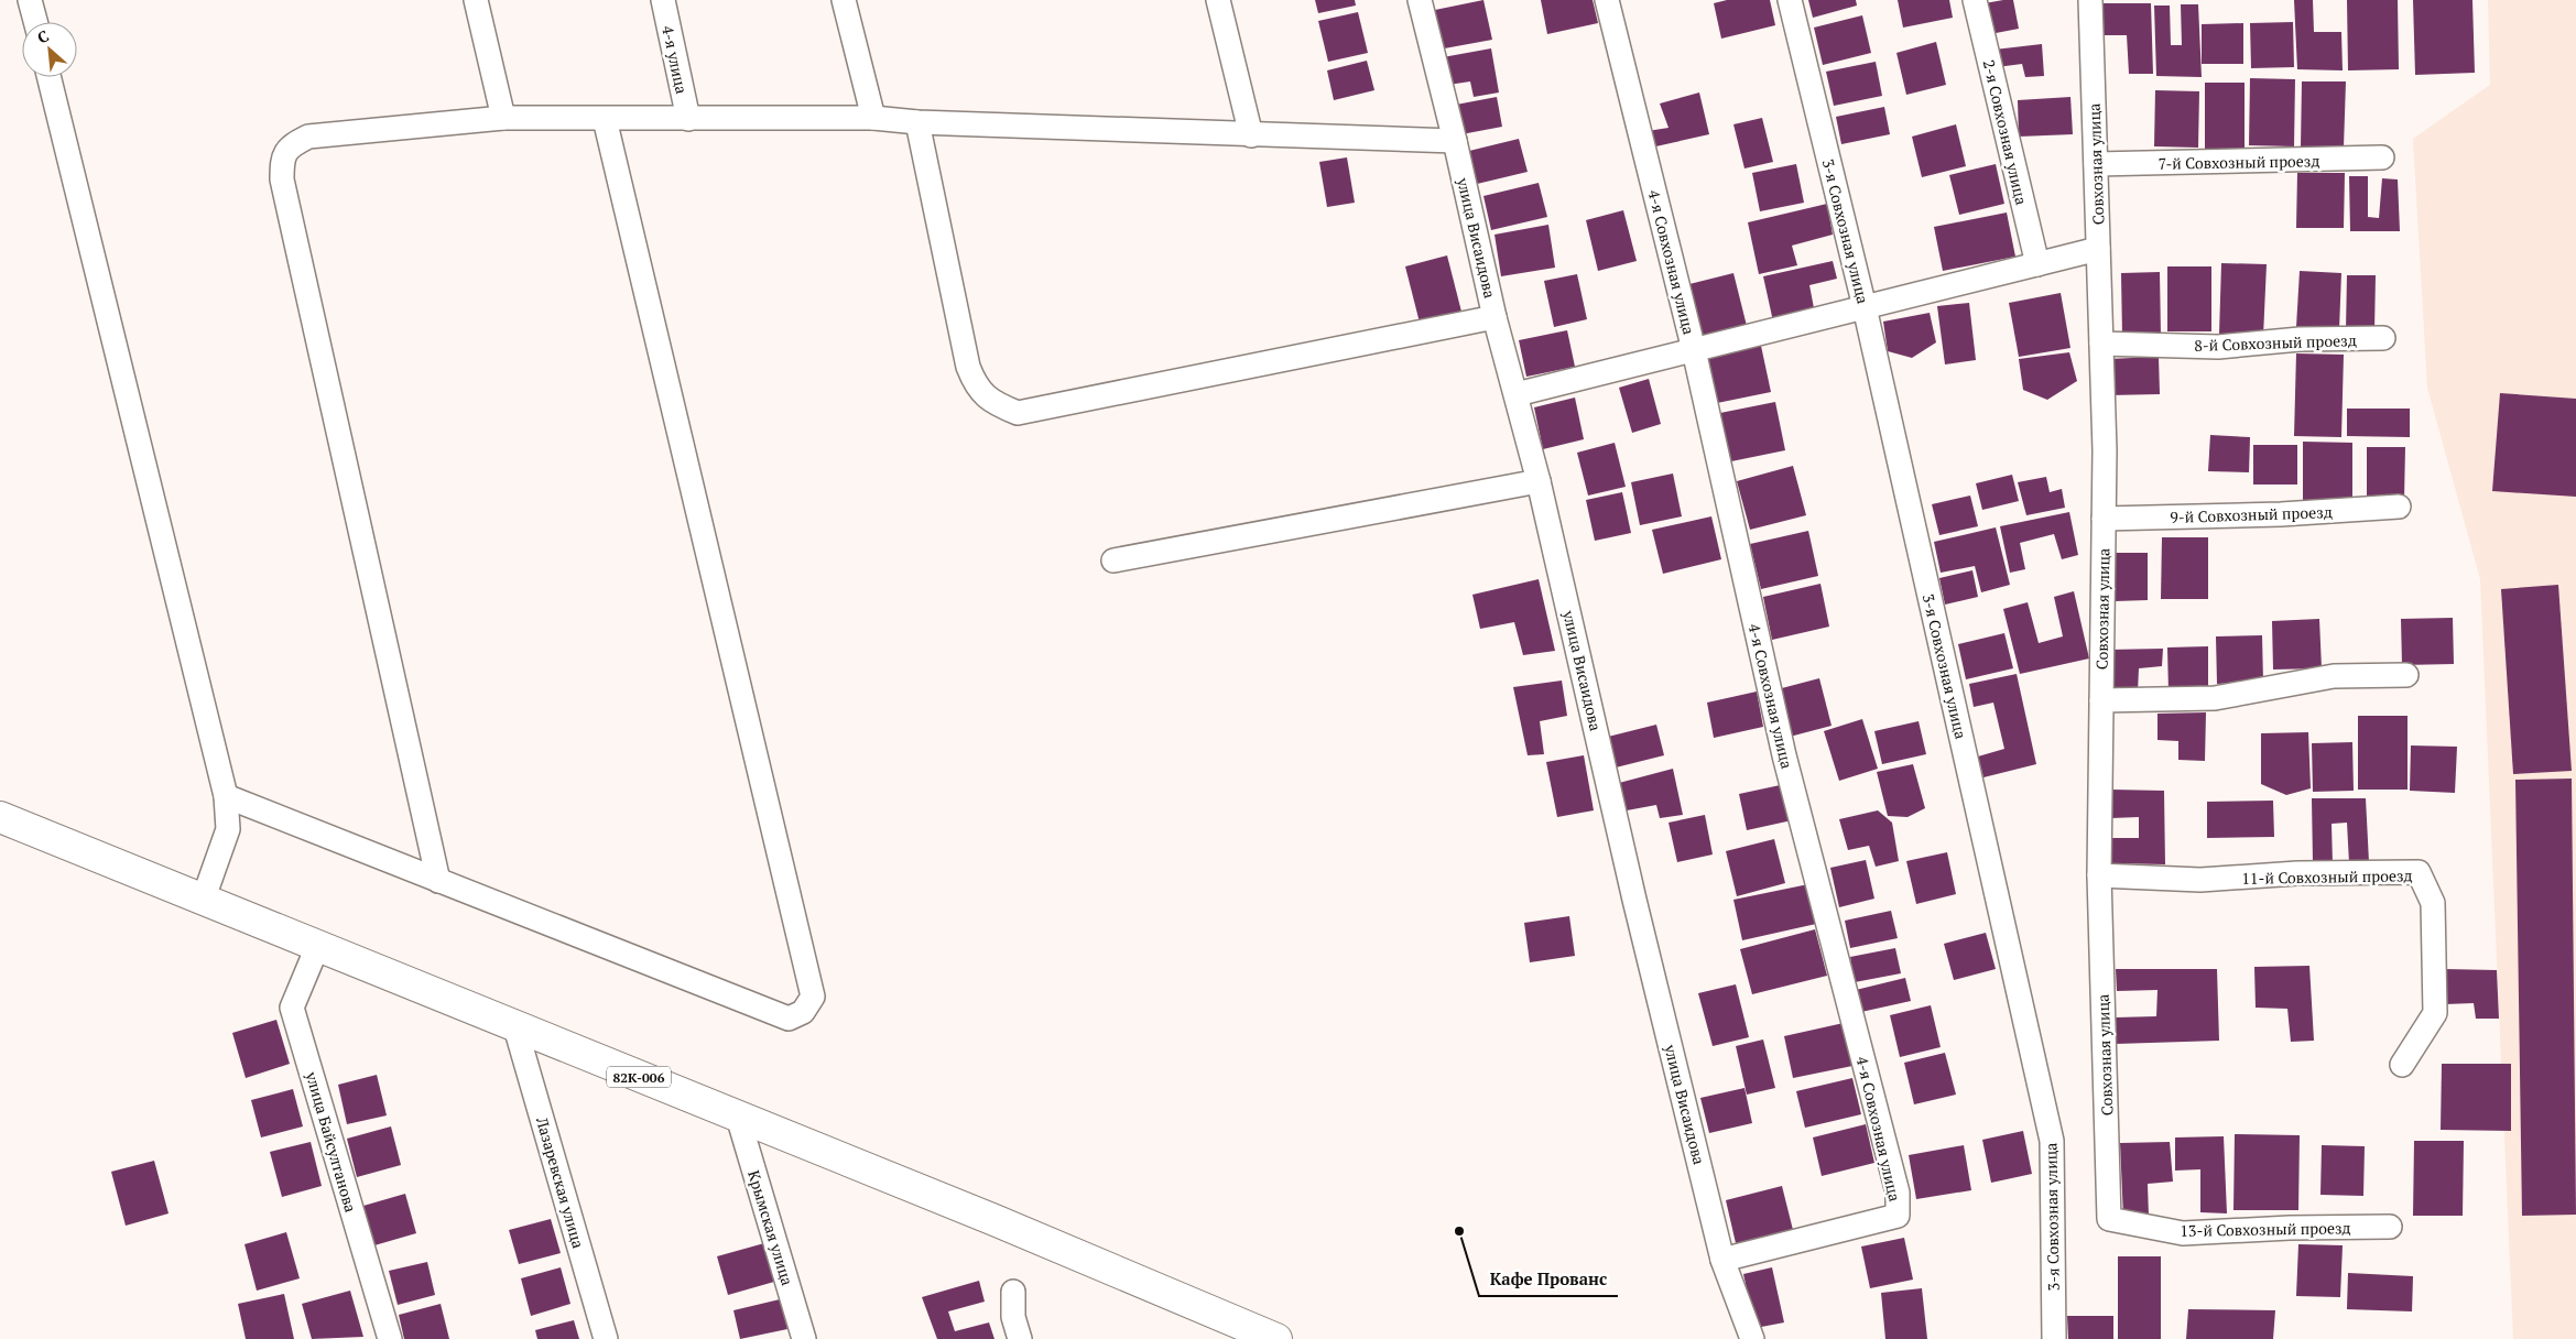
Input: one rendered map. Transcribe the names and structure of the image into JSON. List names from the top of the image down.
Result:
{
  "streets": {
    "main road": ["82К-006"],
    "street": [
      "4-я улица",
      "2-я Совхозная улица",
      "7-й Совхозный проезд",
      "Совхозная улица",
      "3-я Совхозная улица",
      "улица Висаидова",
      "4-я Совхозная улица",
      "8-й Совхозный проезд",
      "9-й Совхозный проезд",
      "11-й Совхозный проезд",
      "улица Байсултанова",
      "Лазаревская улица",
      "Крымская улица",
      "13-й Совхозный проезд"
    ]
  },
  "crossings": [
    ["7-й Совхозный проезд", "Совхозная улица"],
    ["Совхозная улица", "8-й Совхозный проезд"],
    ["Совхозная улица", "9-й Совхозный проезд"],
    ["Совхозная улица", "11-й Совхозный проезд"],
    ["Совхозная улица", "13-й Совхозный проезд"],
    ["улица Висаидова", "4-я Совхозная улица"],
    ["82К-006", "улица Байсултанова"],
    ["82К-006", "Лазаревская улица"],
    ["82К-006", "Крымская улица"]
  ],
  "places": ["Кафе Прованс"],
  "north": "top left"
}
